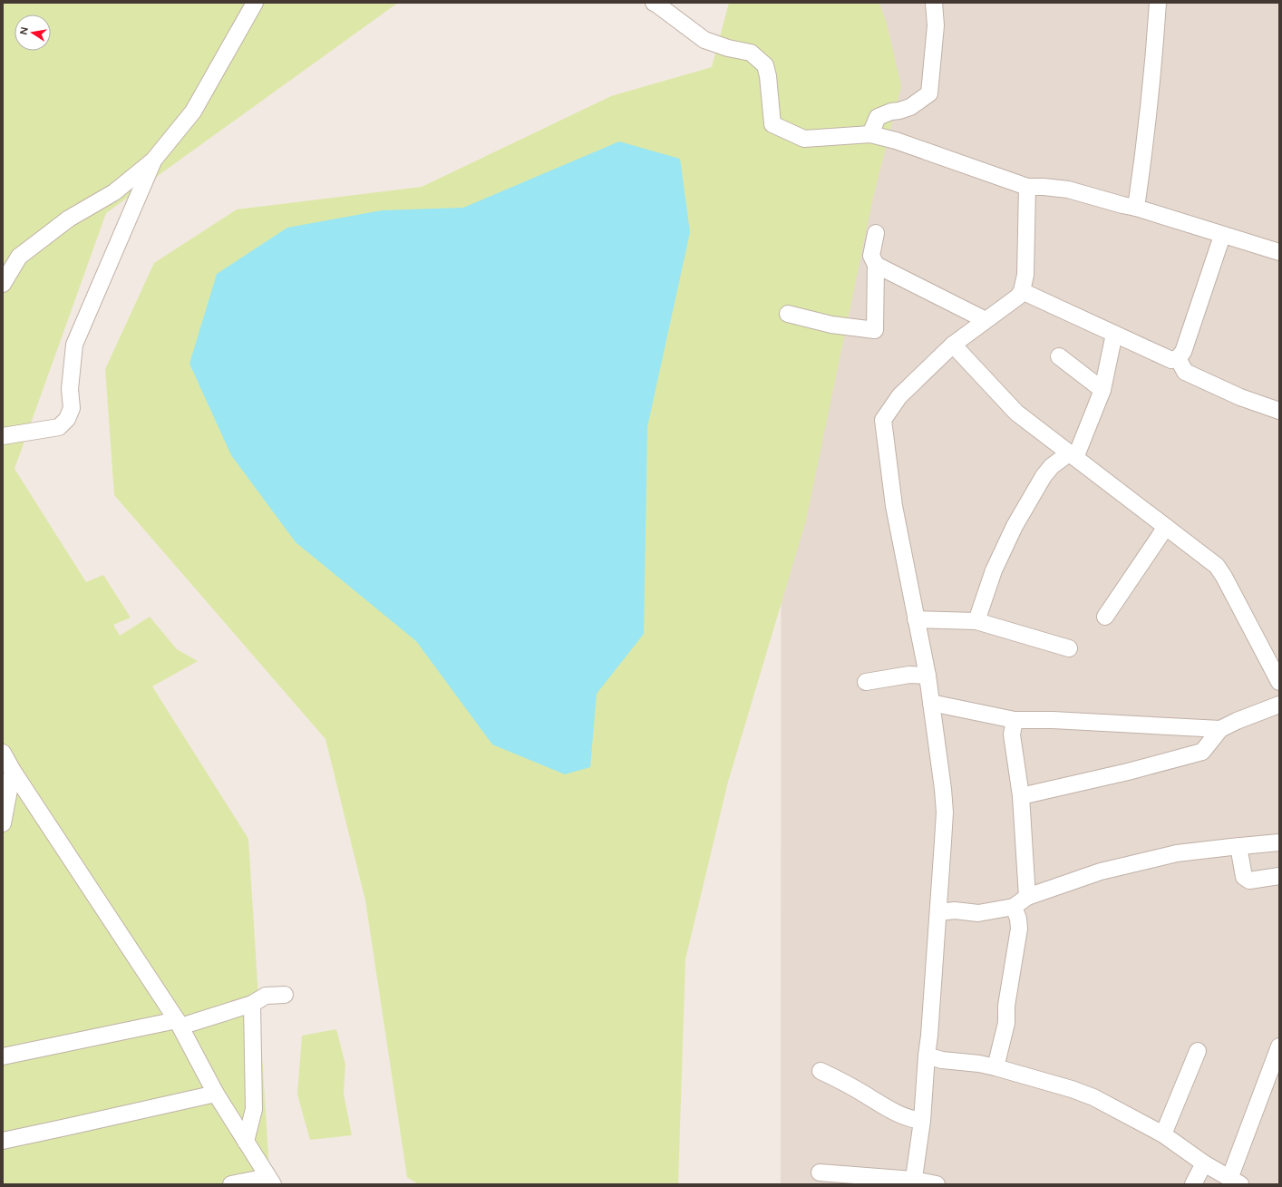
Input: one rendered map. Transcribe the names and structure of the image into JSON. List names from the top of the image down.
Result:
{
  "north": "left"
}
